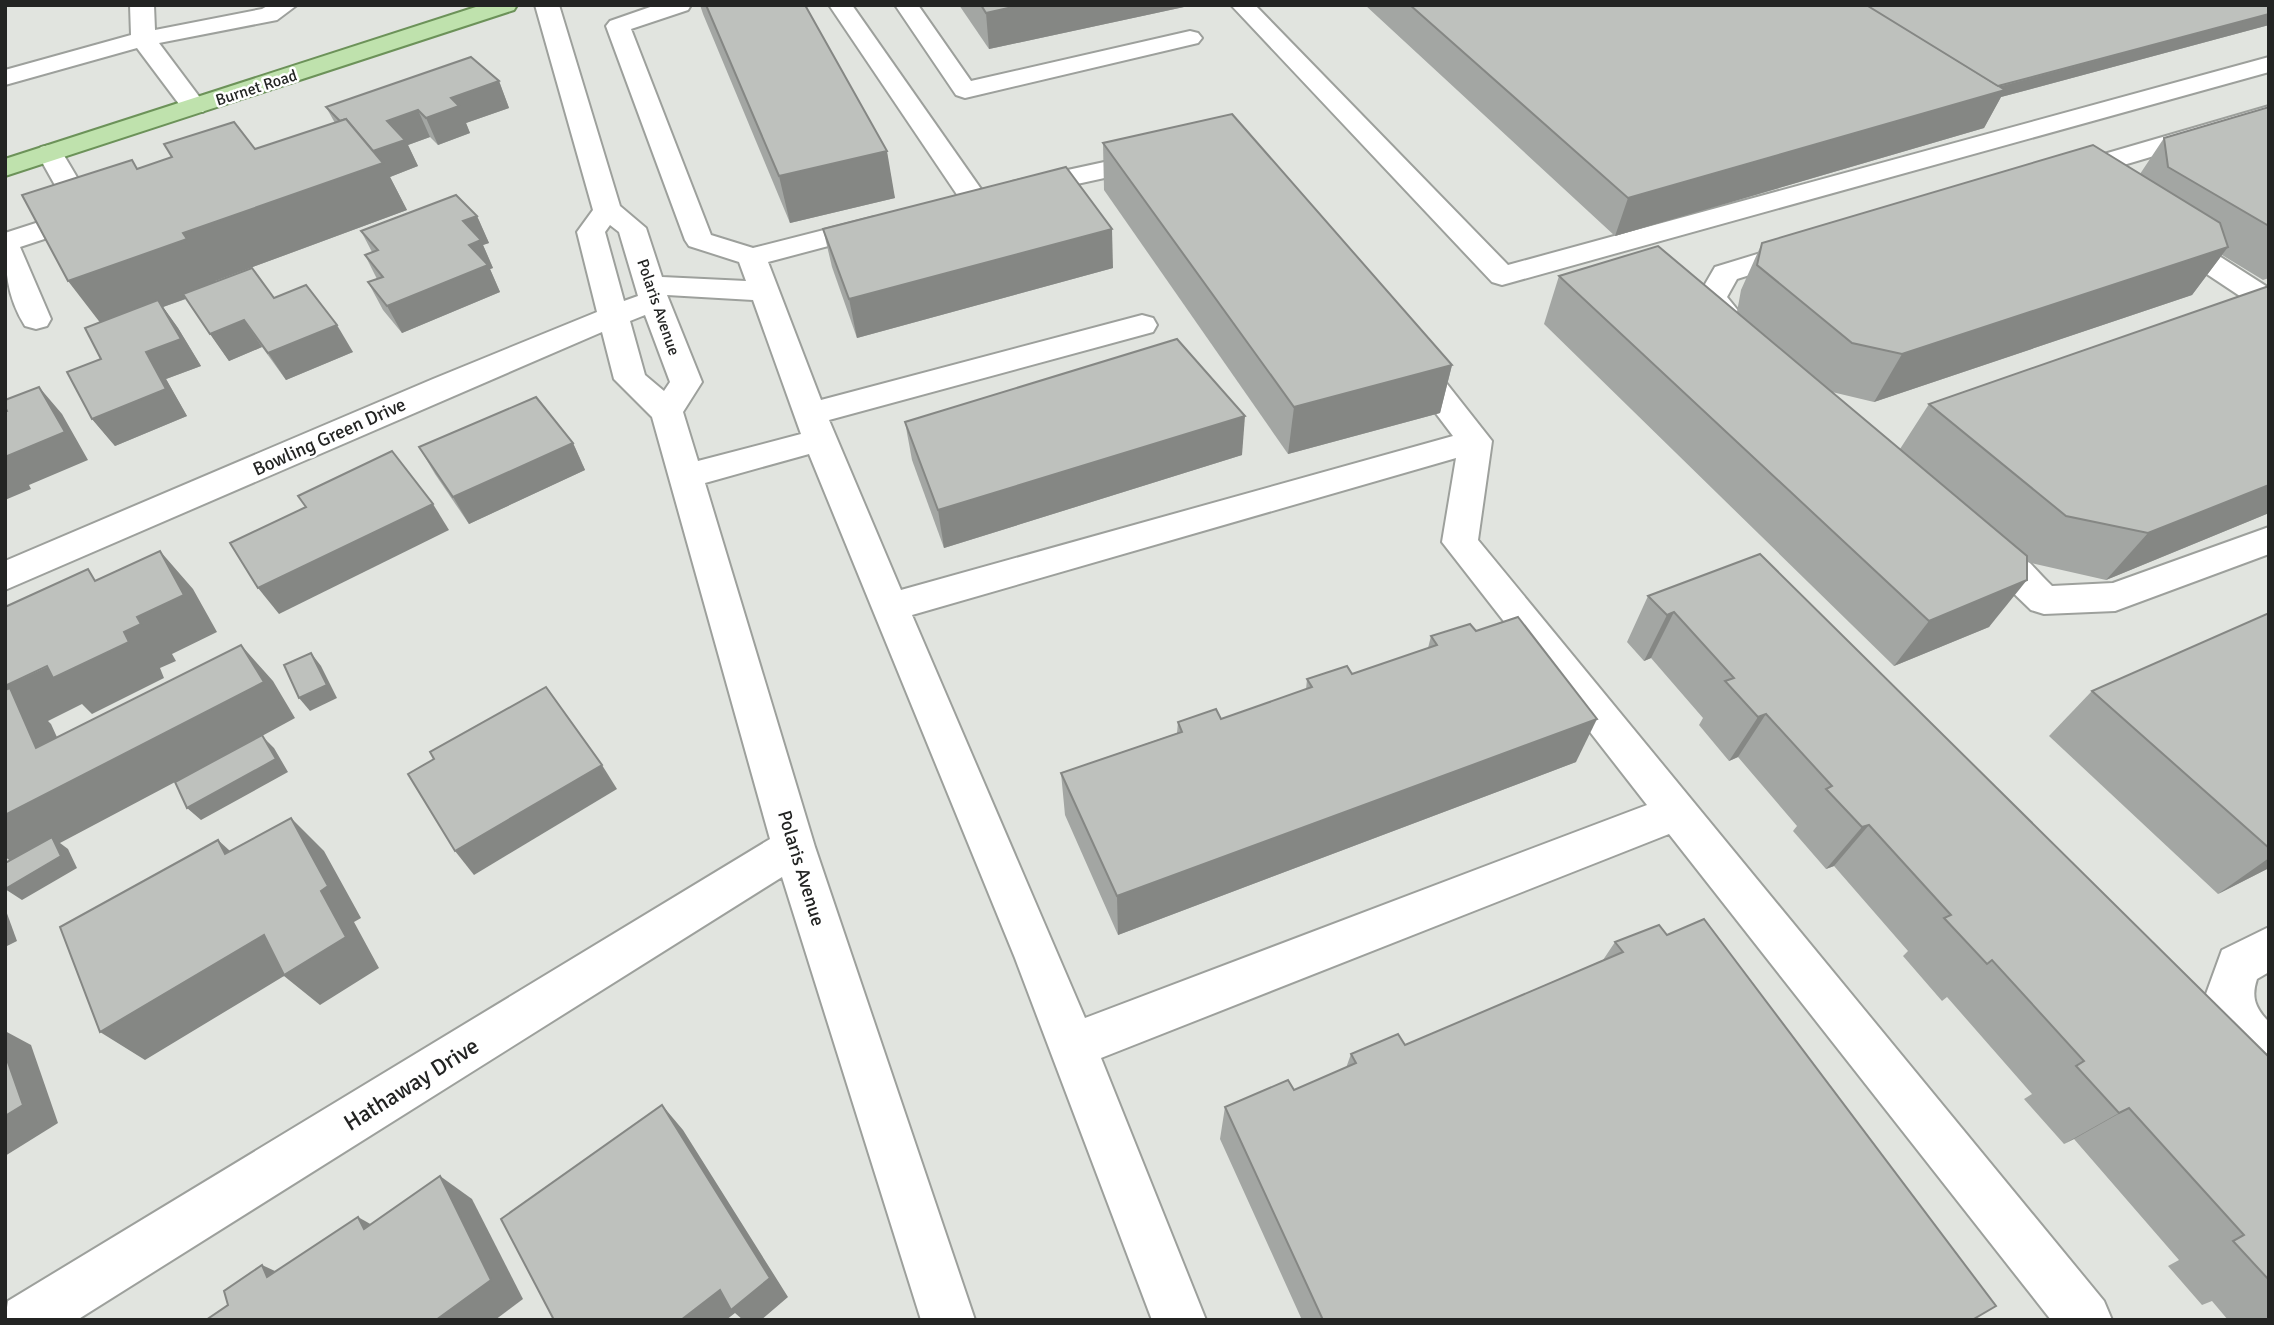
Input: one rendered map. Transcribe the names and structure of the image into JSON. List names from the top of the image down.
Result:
{
  "streets": {
    "main road": ["Burnet Road"],
    "street": ["Polaris Avenue", "Bowling Green Drive", "Hathaway Drive"]
  },
  "crossings": [
    ["Polaris Avenue", "Bowling Green Drive"],
    ["Polaris Avenue", "Hathaway Drive"]
  ]
}
